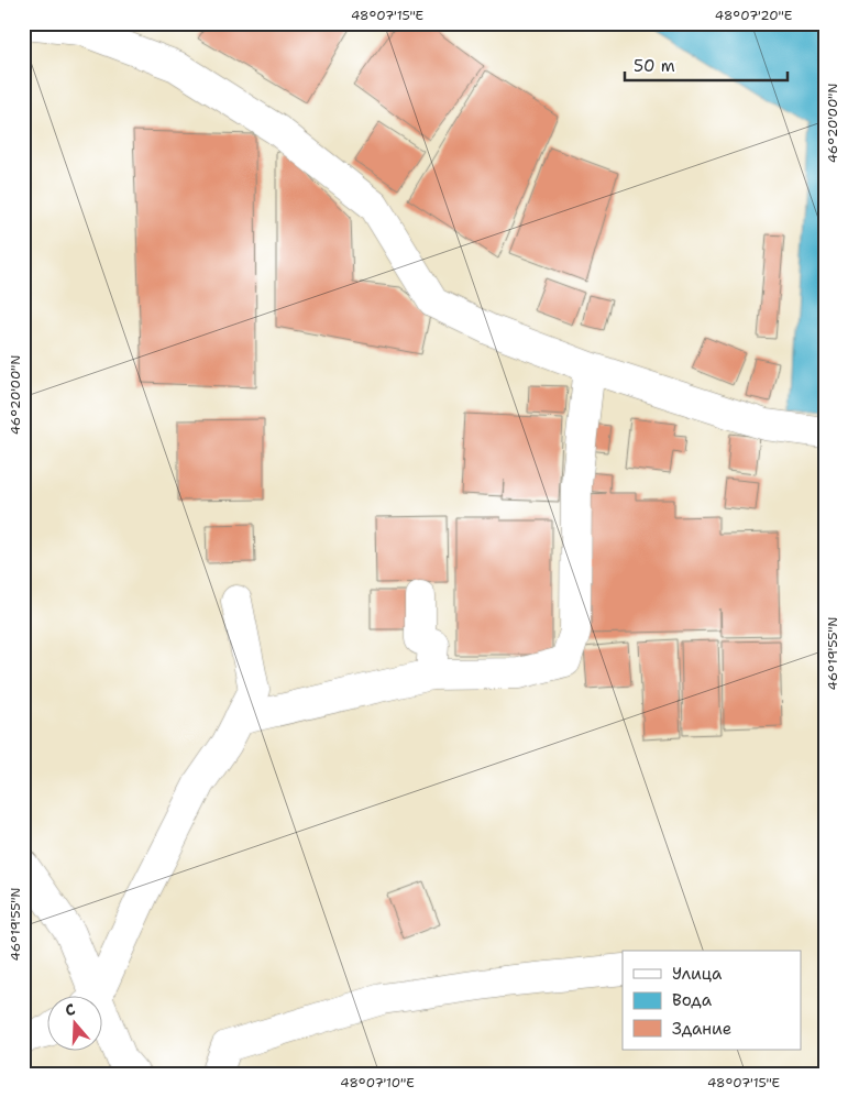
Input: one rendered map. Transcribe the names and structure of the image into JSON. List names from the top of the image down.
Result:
{
  "legend": ["Улица", "Вода", "Здание"],
  "scale_bar": "50 m",
  "north": "top",
  "coordinates": [
    "48°07'15\"E",
    "48°07'20\"E",
    "46°20'00\"N",
    "46°19'55\"N",
    "48°07'10\"E"
  ]
}
